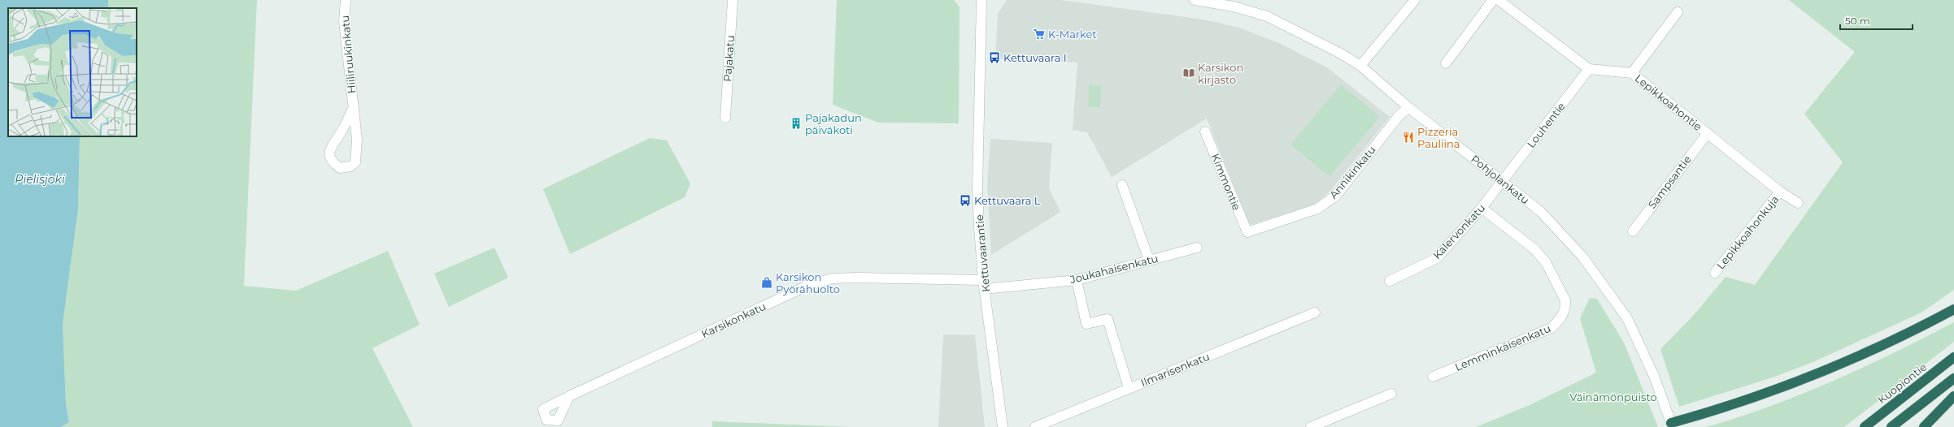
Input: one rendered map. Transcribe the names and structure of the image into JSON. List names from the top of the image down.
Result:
{
  "streets": {
    "highway": ["Kuopiontie"],
    "street": [
      "Hiiliruukinkatu",
      "Pajakatu",
      "Lepikkoahontie",
      "Louhentie",
      "Annikinkatu",
      "Pohjolankatu",
      "Kimmontie",
      "Sampsantie",
      "Kalervonkatu",
      "Lepikkoahonkuja",
      "Kettuvaarantie",
      "Joukahaisenkatu",
      "Karsikonkatu",
      "Lemminkäisenkatu",
      "Ilmarisenkatu"
    ]
  },
  "crossings": [
    ["Lepikkoahontie", "Louhentie"],
    ["Lepikkoahontie", "Sampsantie"],
    ["Lepikkoahontie", "Lepikkoahonkuja"],
    ["Louhentie", "Pohjolankatu"],
    ["Louhentie", "Kalervonkatu"],
    ["Annikinkatu", "Pohjolankatu"],
    ["Annikinkatu", "Kimmontie"],
    ["Pohjolankatu", "Kalervonkatu"],
    ["Kalervonkatu", "Lemminkäisenkatu"],
    ["Kettuvaarantie", "Karsikonkatu"]
  ],
  "water": ["Pielisjoki"],
  "parks": ["Väinämönpuisto"],
  "places": {
    "supermarket": ["K-Market"],
    "bus stop": ["Kettuvaara I", "Kettuvaara L"],
    "library": ["Karsikon kirjasto"],
    "building": ["Pajakadun päiväkoti"],
    "restaurant": ["Pizzeria Pauliina"],
    "shop": ["Karsikon Pyörähuolto"]
  },
  "scale_bar": "50 m"
}
